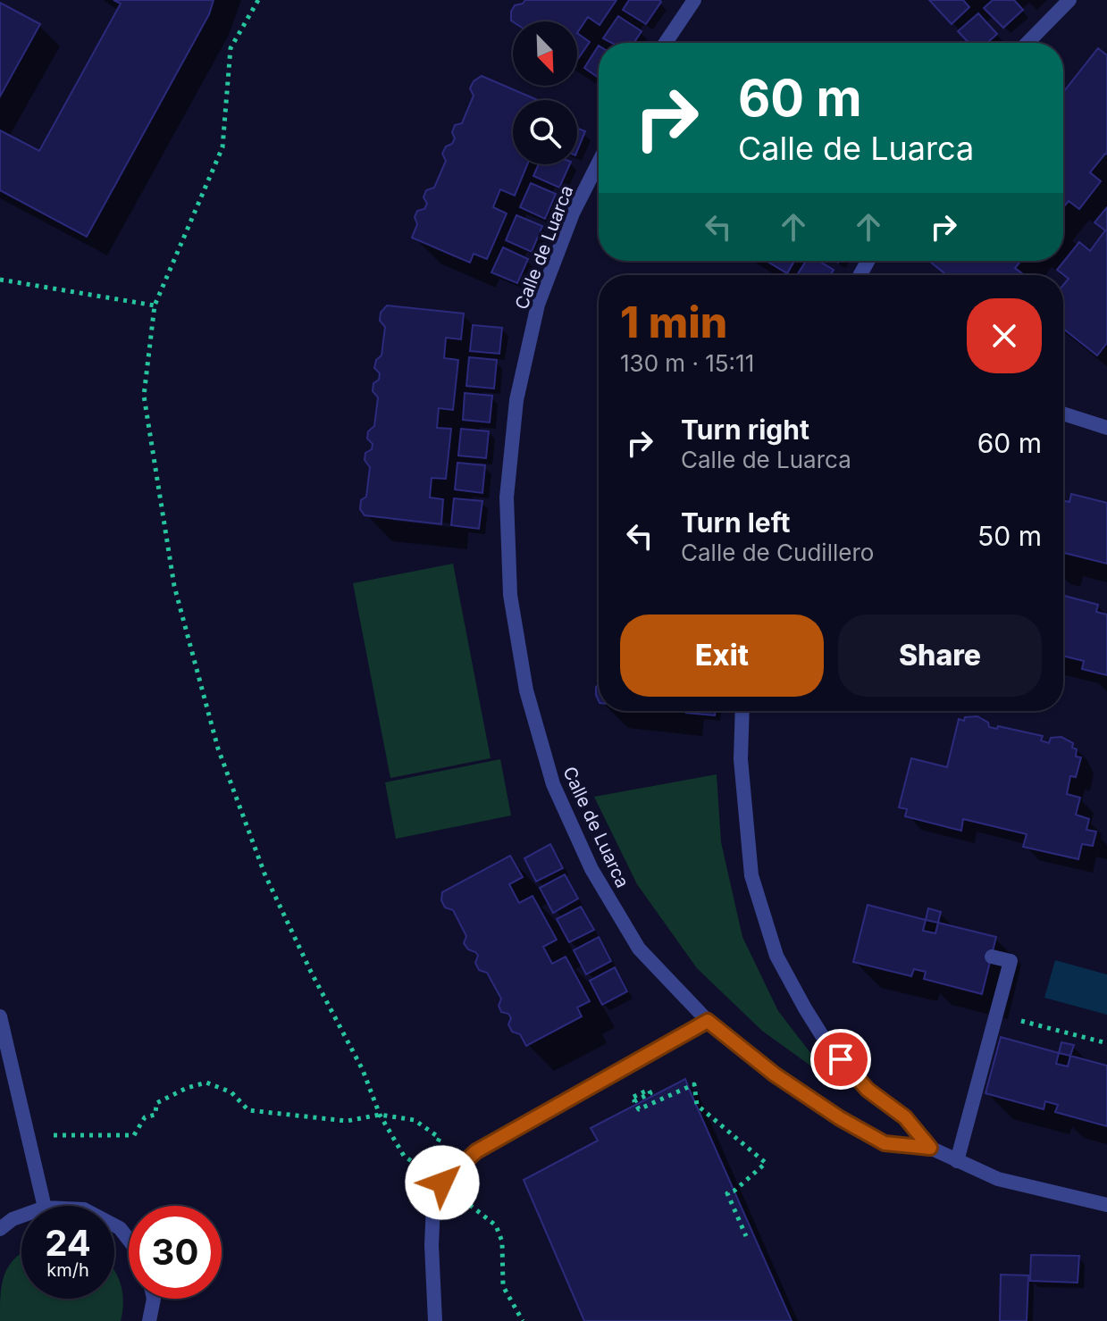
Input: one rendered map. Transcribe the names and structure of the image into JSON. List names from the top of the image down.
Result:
{
  "streets": {
    "street": ["Calle de Luarca"]
  },
  "north": "bottom right",
  "page": {
    "turn": ["60 m", "Calle de Luarca"],
    "heading": ["1 min", "130 m · 15:11"],
    "list": [
      {
        "name": "Turn right",
        "note": "Calle de Luarca",
        "value": "60 m"
      },
      {
        "name": "Turn left",
        "note": "Calle de Cudillero",
        "value": "50 m"
      }
    ],
    "buttons": ["Exit", "Share"],
    "speed": "24 km/h",
    "limit": "30"
  }
}
